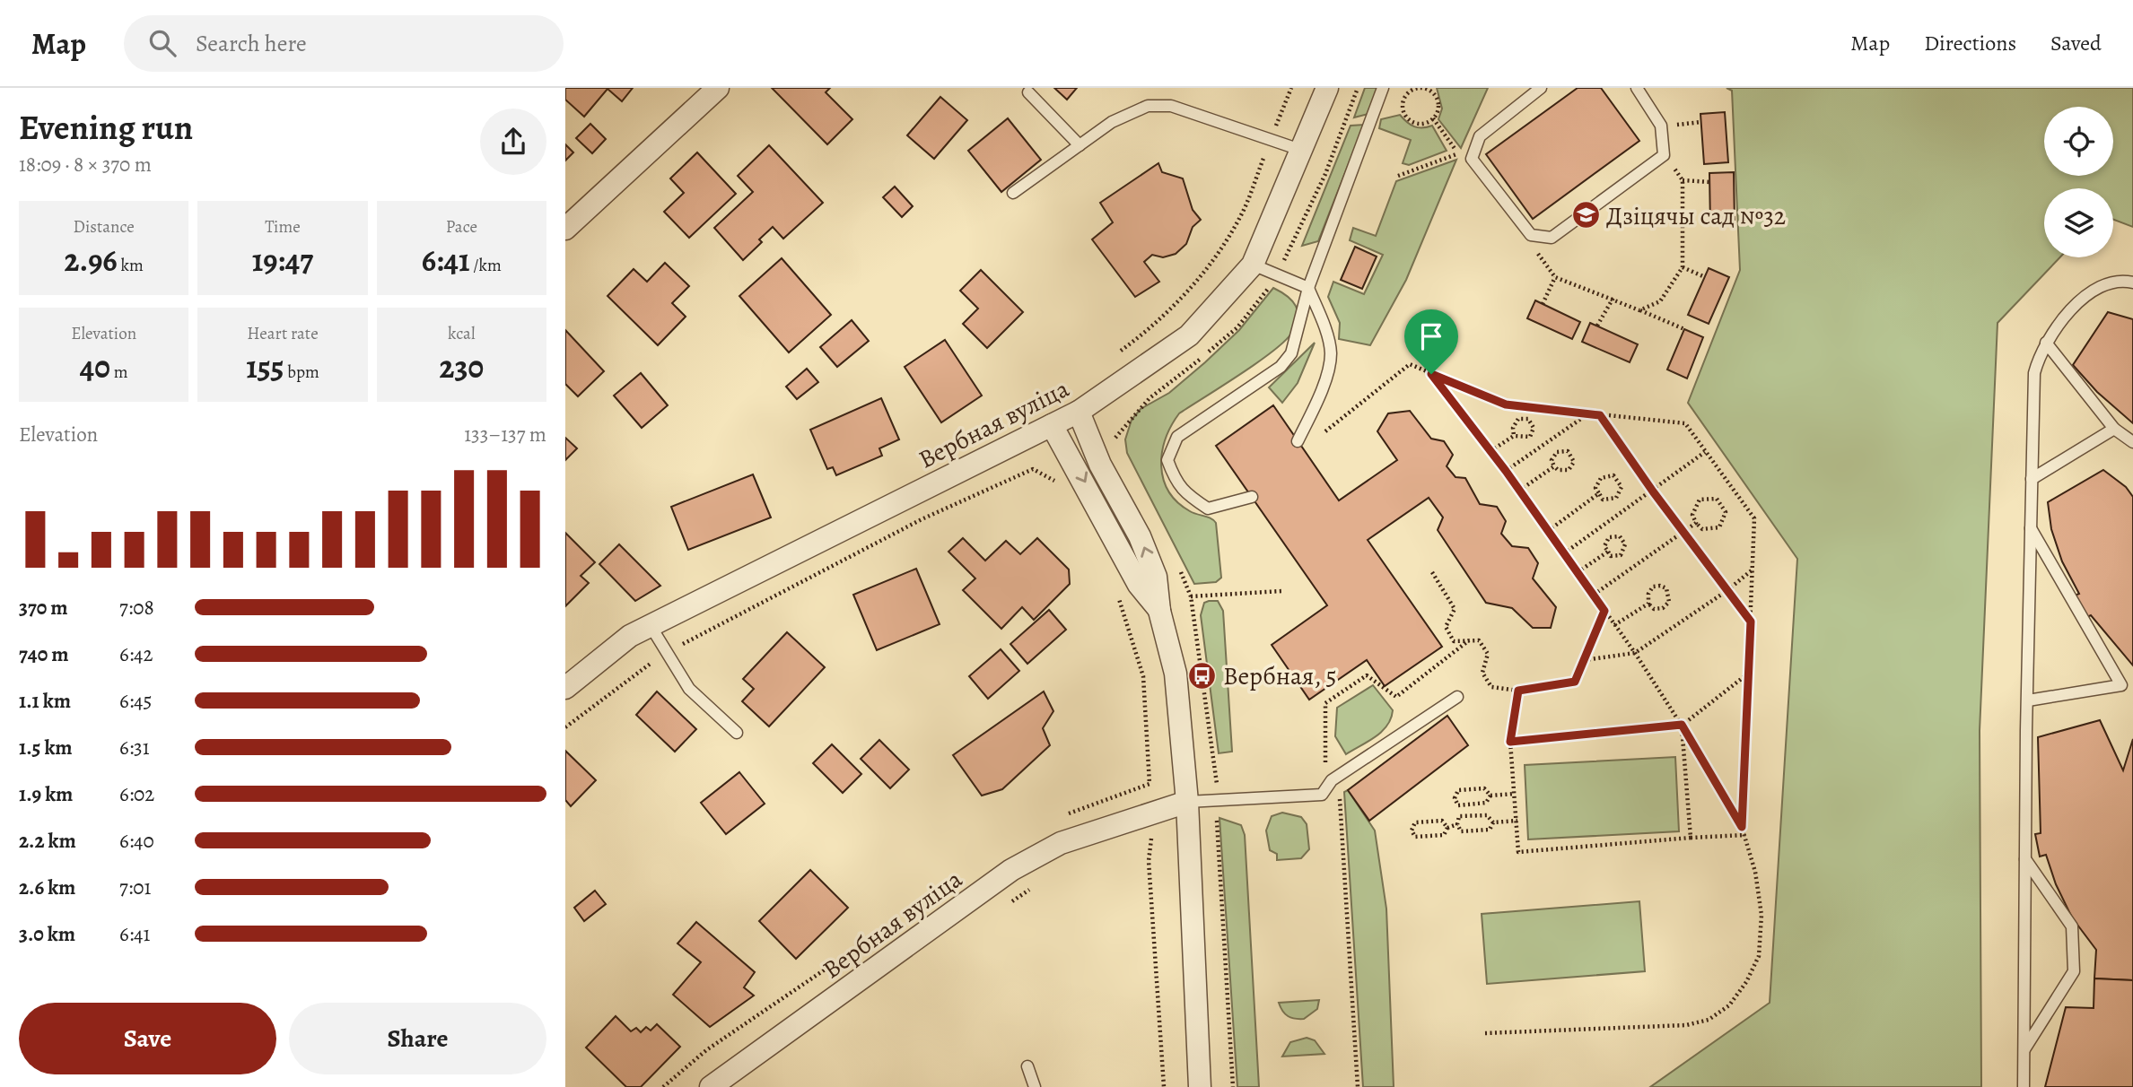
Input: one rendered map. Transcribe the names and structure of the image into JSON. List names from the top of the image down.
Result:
{
  "streets": {
    "street": ["Вербная вуліца"]
  },
  "places": {
    "school or university": ["Дзіцячы сад №32"],
    "bus stop": ["Вербная, 5"]
  },
  "page": {
    "header": "Map",
    "search": "Search here",
    "nav": ["Map", "Directions", "Saved"],
    "heading": ["Evening run", "18:09 · 8 × 370 m"],
    "stats": [
      ["Distance", "2.96 km"],
      ["Time", "19:47"],
      ["Pace", "6:41 /km"],
      ["Elevation", "40 m"],
      ["Heart rate", "155 bpm"],
      ["kcal", "230"]
    ],
    "chart": ["Elevation", "133–137 m"],
    "list": [
      {
        "name": "370 m",
        "note": "7:08"
      },
      {
        "name": "740 m",
        "note": "6:42"
      },
      {
        "name": "1.1 km",
        "note": "6:45"
      },
      {
        "name": "1.5 km",
        "note": "6:31"
      },
      {
        "name": "1.9 km",
        "note": "6:02"
      },
      {
        "name": "2.2 km",
        "note": "6:40"
      },
      {
        "name": "2.6 km",
        "note": "7:01"
      },
      {
        "name": "3.0 km",
        "note": "6:41"
      }
    ],
    "buttons": ["Save", "Share"]
  }
}
